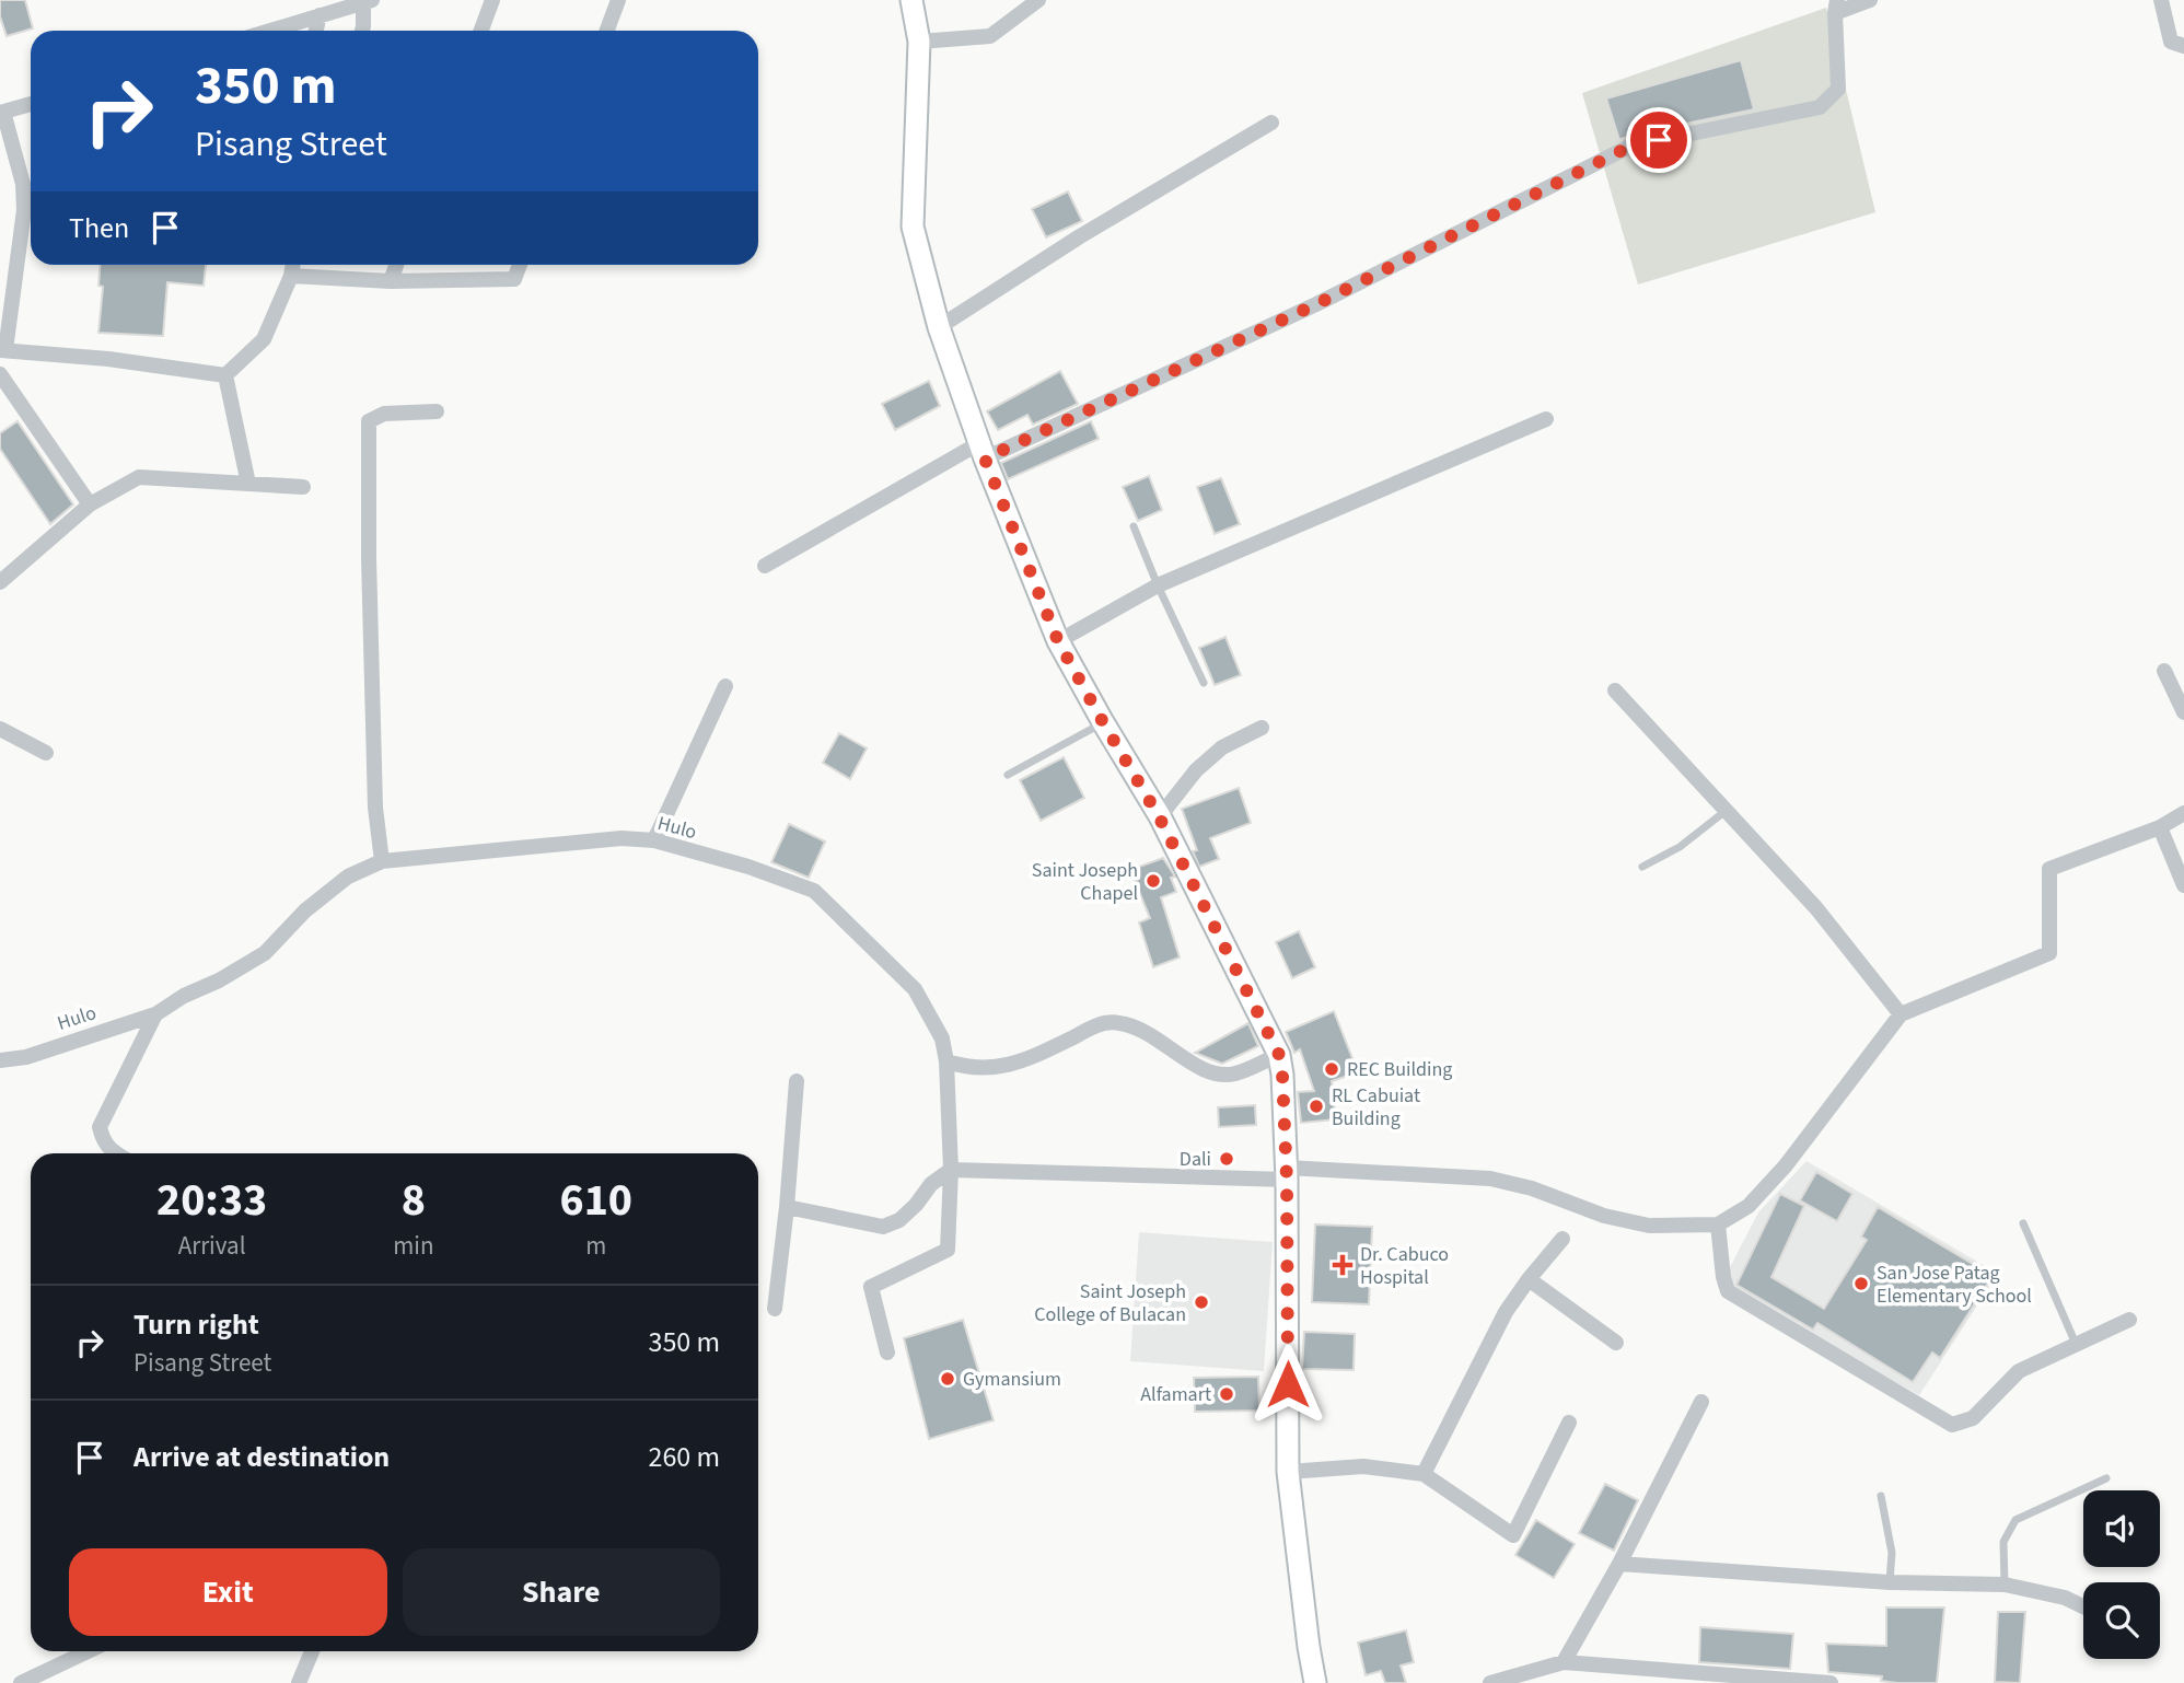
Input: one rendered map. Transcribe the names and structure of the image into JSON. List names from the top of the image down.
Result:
{
  "streets": {
    "street": ["Hulo"]
  },
  "places": {
    "other": [
      "Saint Joseph Chapel",
      "REC Building",
      "RL Cabuiat Building",
      "Dali",
      "San Jose Patag Elementary School",
      "Saint Joseph College of Bulacan",
      "Gymansium",
      "Alfamart"
    ],
    "health": ["Dr. Cabuco Hospital"]
  },
  "page": {
    "turn": ["350 m", "Pisang Street"],
    "then": "Then",
    "eta": [
      "20:33",
      "Arrival",
      "8",
      "min",
      "610",
      "m"
    ],
    "list": [
      {
        "name": "Turn right",
        "note": "Pisang Street",
        "value": "350 m"
      },
      {
        "name": "Arrive at destination",
        "value": "260 m"
      }
    ],
    "buttons": ["Exit", "Share"]
  }
}
